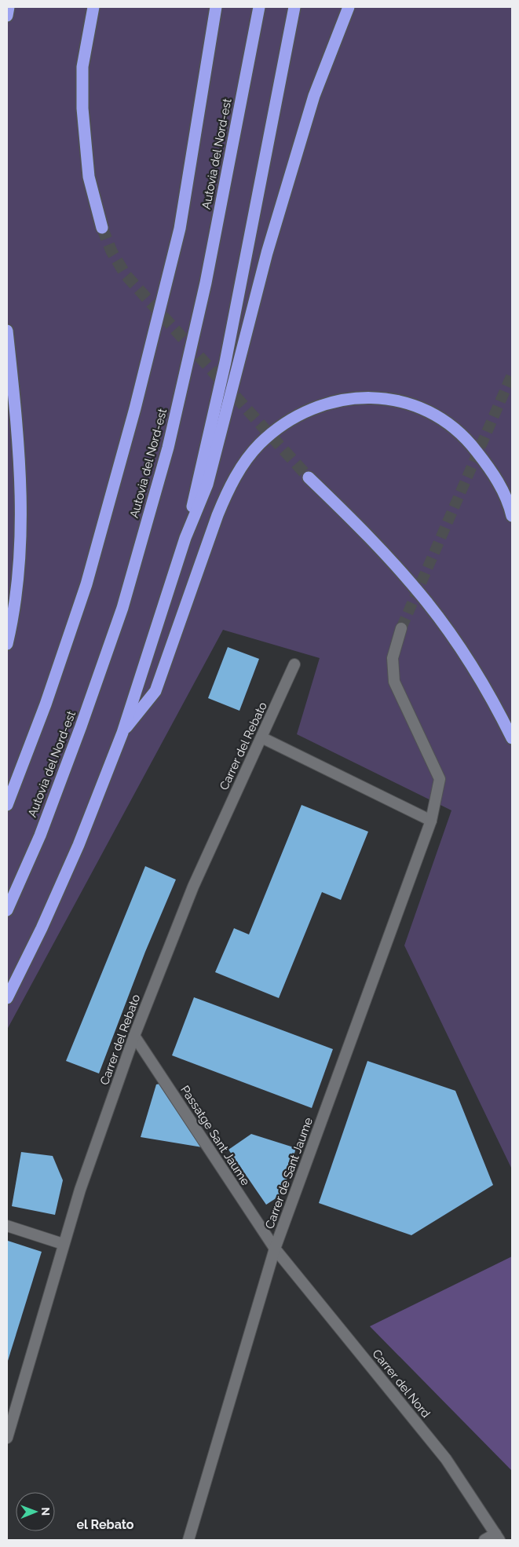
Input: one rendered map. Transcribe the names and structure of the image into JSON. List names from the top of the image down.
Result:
{
  "streets": {
    "highway": ["Autovia del Nord-est"],
    "street": [
      "Carrer del Rebato",
      "Passatge Sant Jaume",
      "Carrer de Sant Jaume",
      "Carrer del Nord"
    ]
  },
  "crossings": [
    ["Carrer del Rebato", "Passatge Sant Jaume"],
    ["Passatge Sant Jaume", "Carrer de Sant Jaume"],
    ["Passatge Sant Jaume", "Carrer del Nord"],
    ["Carrer de Sant Jaume", "Carrer del Nord"]
  ],
  "districts": ["el Rebato"],
  "north": "right"
}
